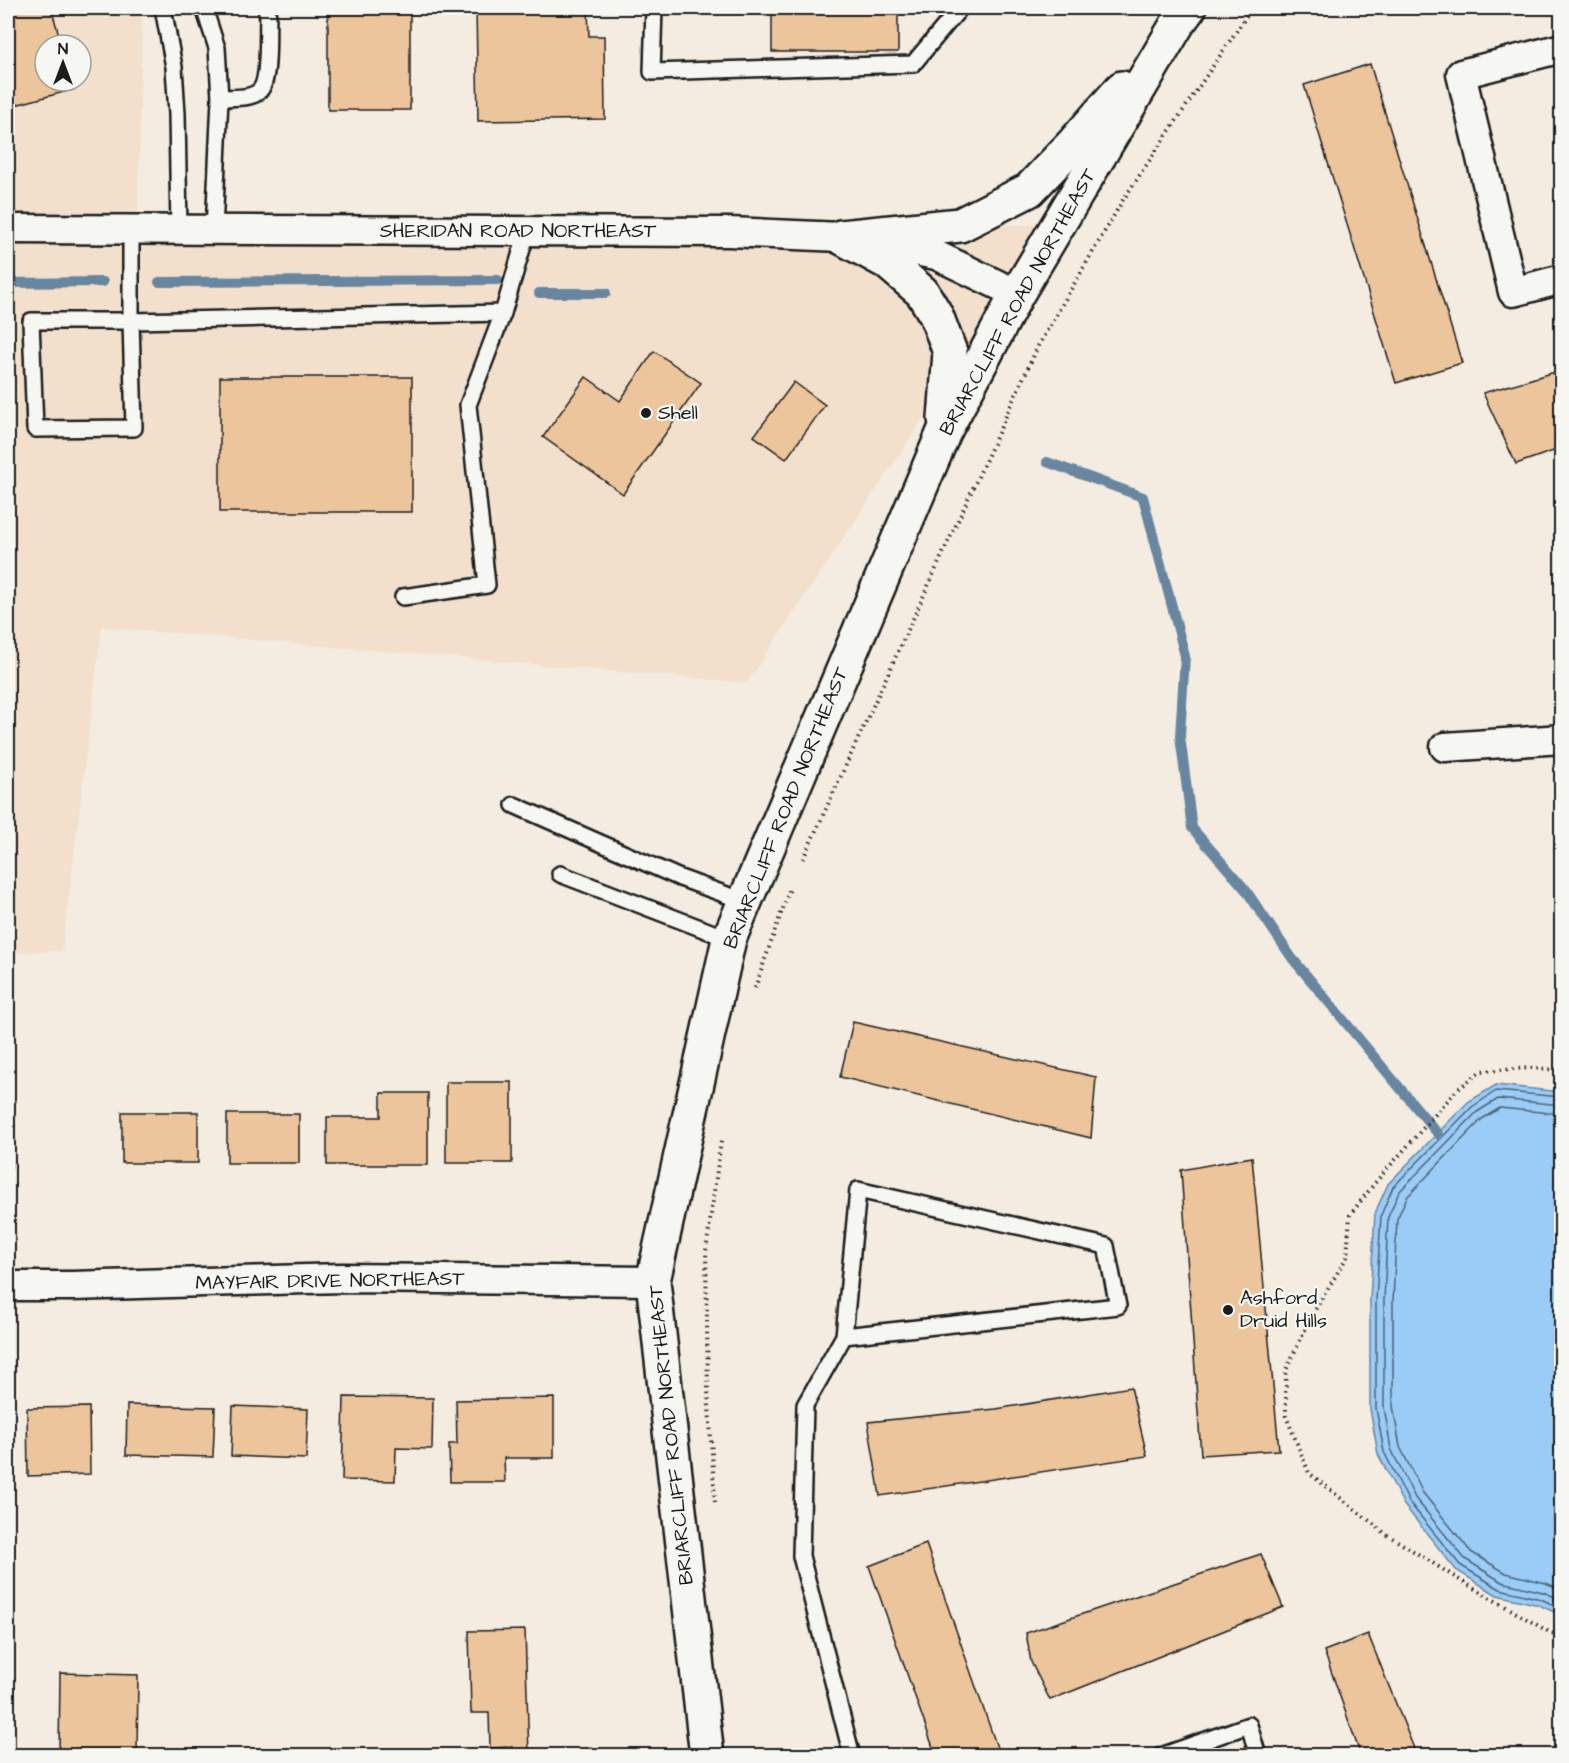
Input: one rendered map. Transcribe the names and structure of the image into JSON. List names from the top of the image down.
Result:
{
  "streets": {
    "main road": ["BRIARCLIFF ROAD NORTHEAST"],
    "street": ["SHERIDAN ROAD NORTHEAST", "MAYFAIR DRIVE NORTHEAST"]
  },
  "crossings": [
    ["SHERIDAN ROAD NORTHEAST", "BRIARCLIFF ROAD NORTHEAST"],
    ["BRIARCLIFF ROAD NORTHEAST", "MAYFAIR DRIVE NORTHEAST"]
  ],
  "places": ["Shell", "Ashford Druid Hills"],
  "north": "top"
}
